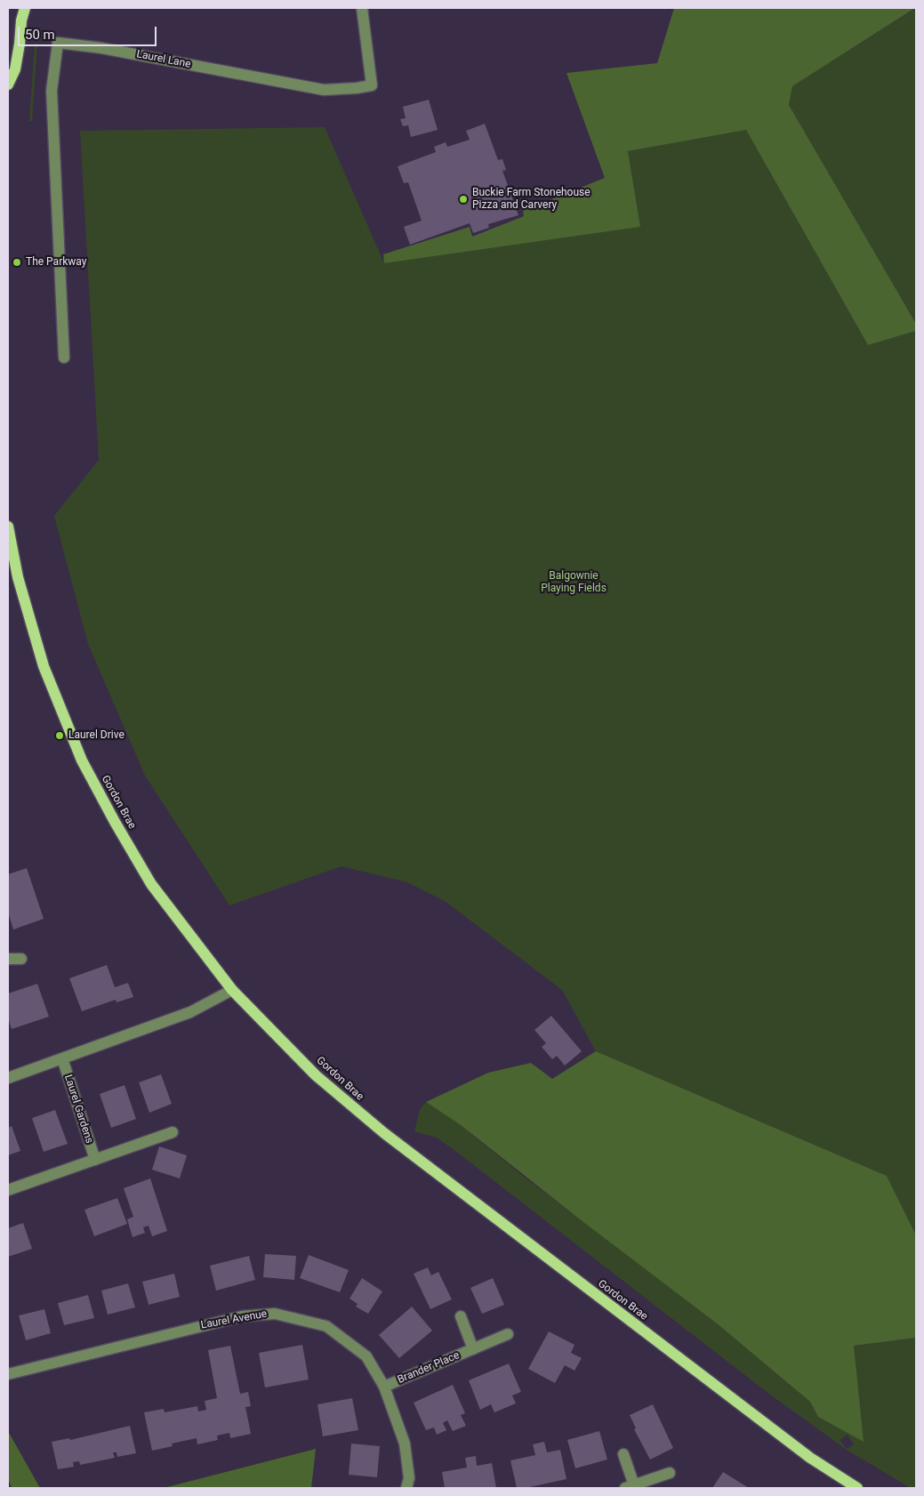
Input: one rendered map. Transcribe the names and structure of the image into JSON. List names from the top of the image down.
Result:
{
  "streets": {
    "main road": ["Gordon Brae"],
    "street": [
      "Laurel Lane",
      "Laurel Gardens",
      "Laurel Avenue",
      "Brander Place"
    ]
  },
  "crossings": [
    ["Laurel Avenue", "Brander Place"]
  ],
  "parks": ["Balgownie Playing Fields"],
  "places": ["Buckie Farm Stonehouse Pizza and Carvery", "The Parkway", "Laurel Drive"],
  "scale_bar": "50 m"
}
